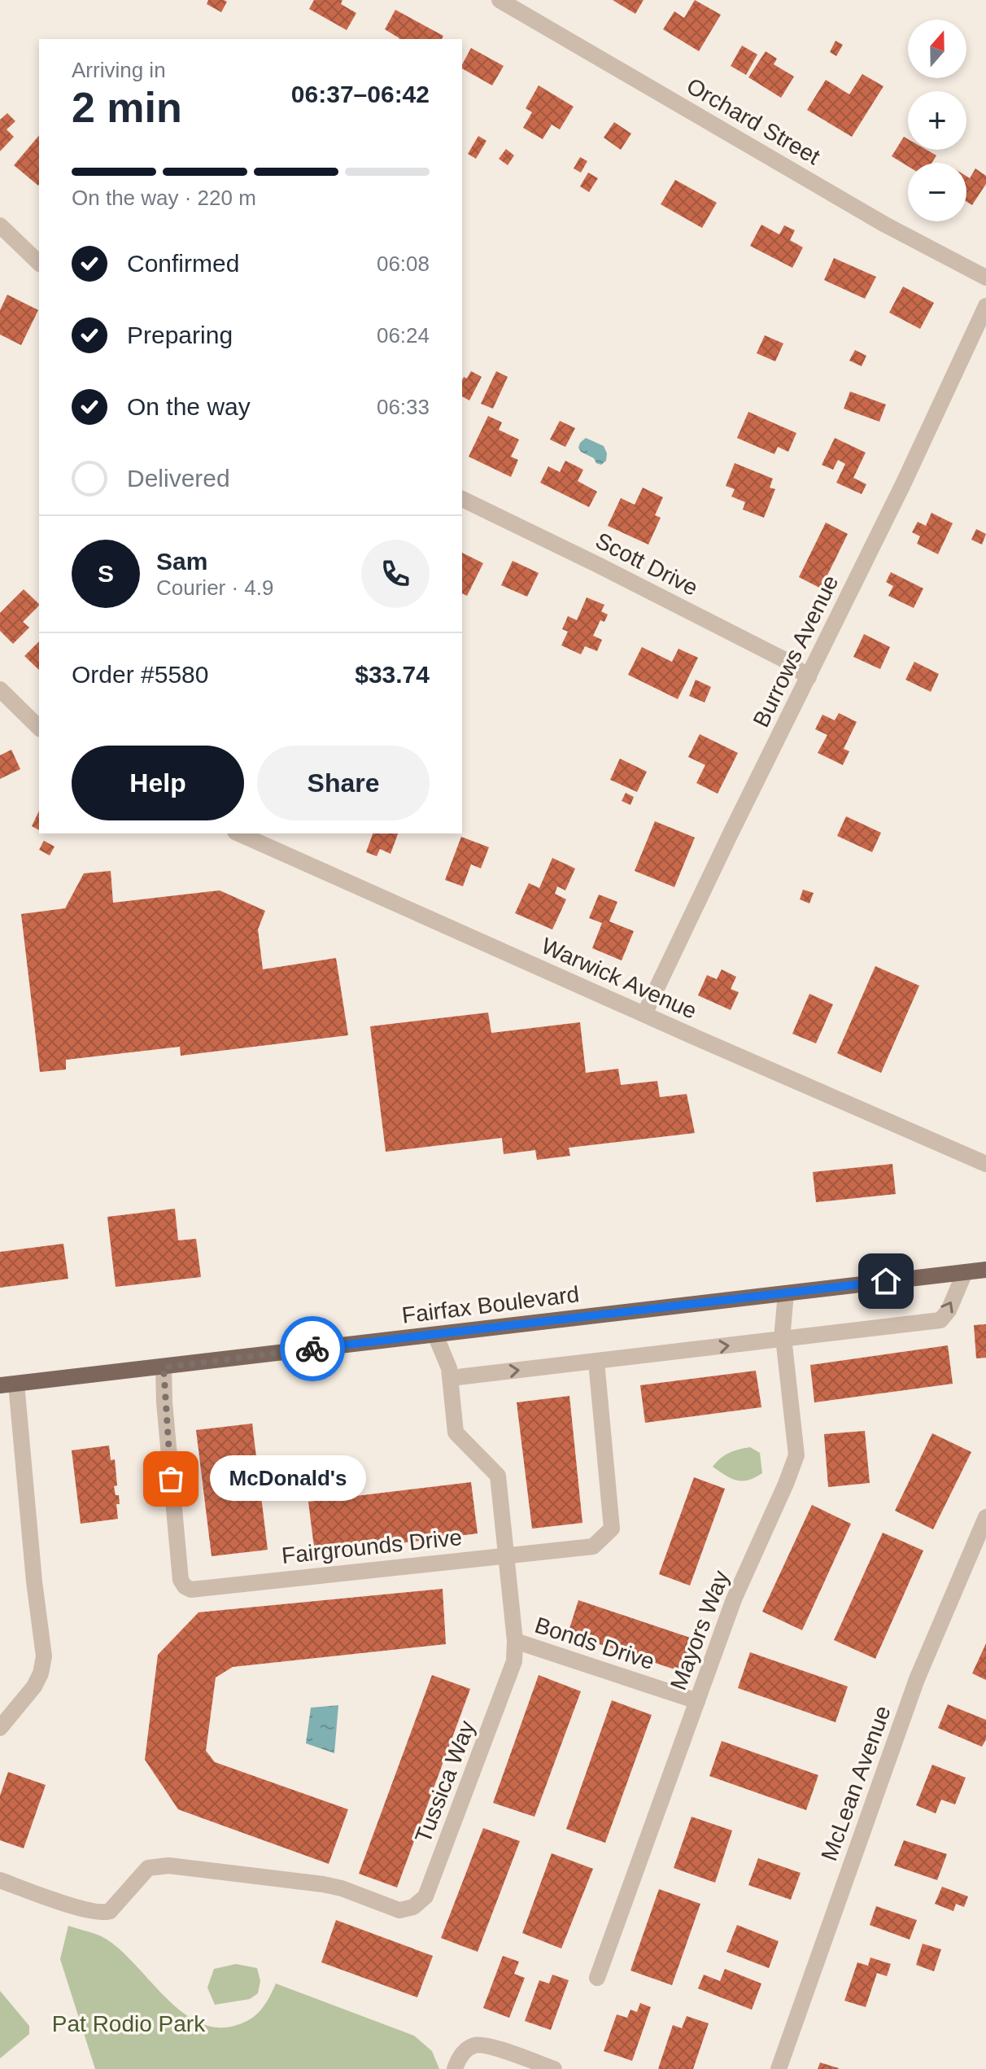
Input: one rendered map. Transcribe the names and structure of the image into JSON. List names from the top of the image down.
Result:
{
  "streets": {
    "main road": ["Fairfax Boulevard"],
    "street": [
      "Orchard Street",
      "Scott Drive",
      "Burrows Avenue",
      "Warwick Avenue",
      "Fairgrounds Drive",
      "Mayors Way",
      "Bonds Drive",
      "Tussica Way",
      "McLean Avenue"
    ]
  },
  "crossings": [
    ["Scott Drive", "Burrows Avenue"],
    ["Burrows Avenue", "Warwick Avenue"],
    ["Fairfax Boulevard", "Fairgrounds Drive"],
    ["Fairfax Boulevard", "Mayors Way"],
    ["Fairfax Boulevard", "Tussica Way"],
    ["Fairgrounds Drive", "Tussica Way"],
    ["Mayors Way", "Bonds Drive"],
    ["Bonds Drive", "Tussica Way"]
  ],
  "parks": ["Pat Rodio Park"],
  "places": ["McDonald's"],
  "north": "top",
  "page": {
    "map_buttons": ["+", "−"],
    "heading": ["2 min", "Arriving in", "06:37–06:42"],
    "panel": [
      "Sam",
      "Courier · 4.9",
      "Order #5580",
      "$33.74"
    ],
    "bar": "On the way · 220 m",
    "list": [
      ["Confirmed", "06:08"],
      ["Preparing", "06:24"],
      ["On the way", "06:33"],
      "Delivered"
    ],
    "round": "S",
    "buttons": ["Help", "Share"],
    "bubble": "McDonald's"
  }
}
